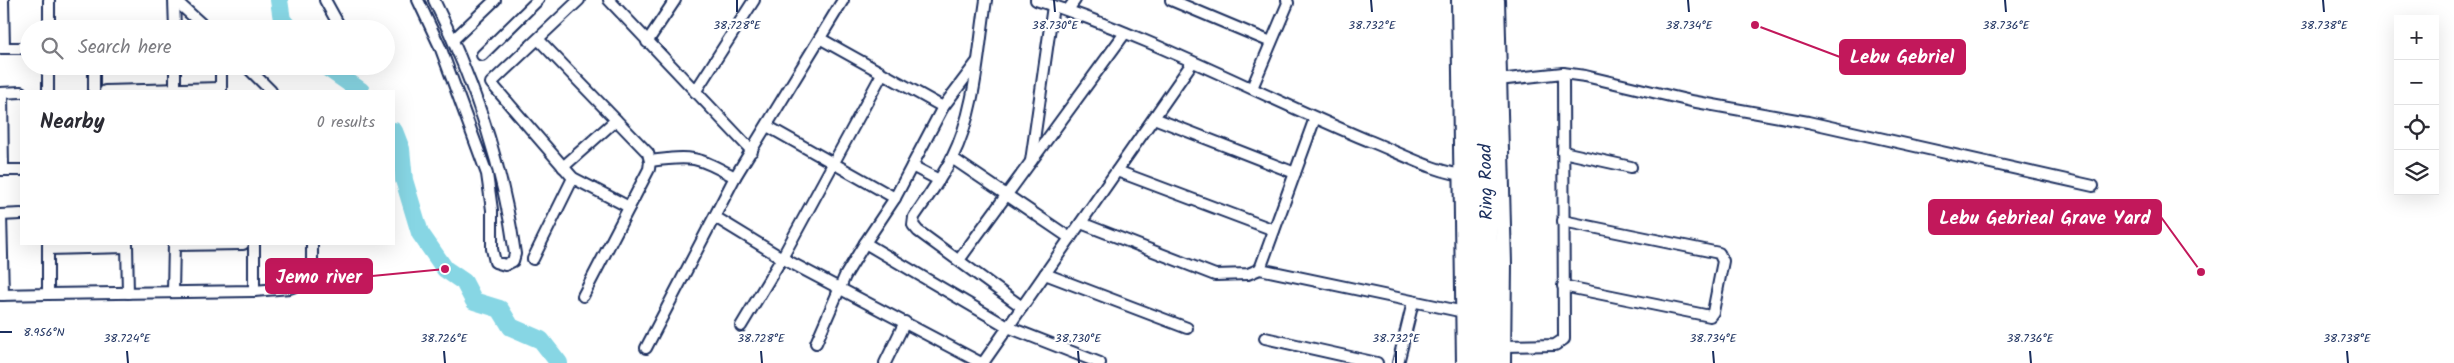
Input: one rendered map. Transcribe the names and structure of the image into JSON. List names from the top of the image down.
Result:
{
  "streets": {
    "highway": ["Ring Road"]
  },
  "places": ["Lebu Gebriel", "Jemo river", "Lebu Gebrieal Grave Yard"],
  "page": {
    "map_buttons": ["+", "−"],
    "search": "Search here",
    "heading": ["Nearby", "0 results"]
  },
  "coordinates": [
    "38.738°E",
    "38.728°E",
    "38.730°E",
    "38.732°E",
    "38.734°E",
    "38.736°E",
    "8.956°N",
    "38.724°E",
    "38.726°E"
  ]
}
